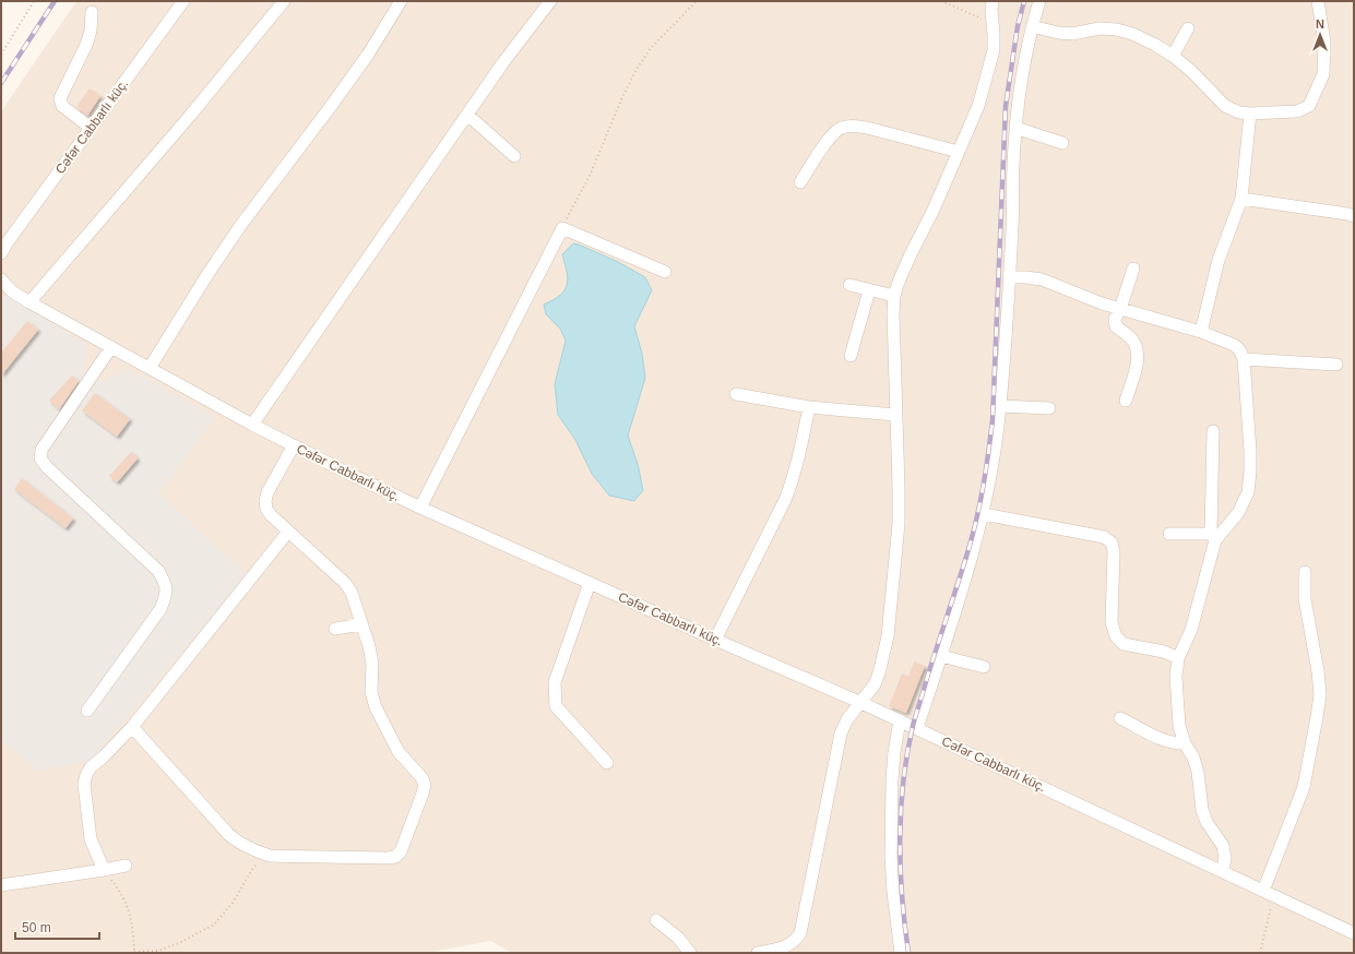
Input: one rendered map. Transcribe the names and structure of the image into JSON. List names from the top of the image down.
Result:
{
  "streets": {
    "street": ["Cəfər Cabbarlı küç."]
  },
  "scale_bar": "50 m",
  "north": "top"
}
